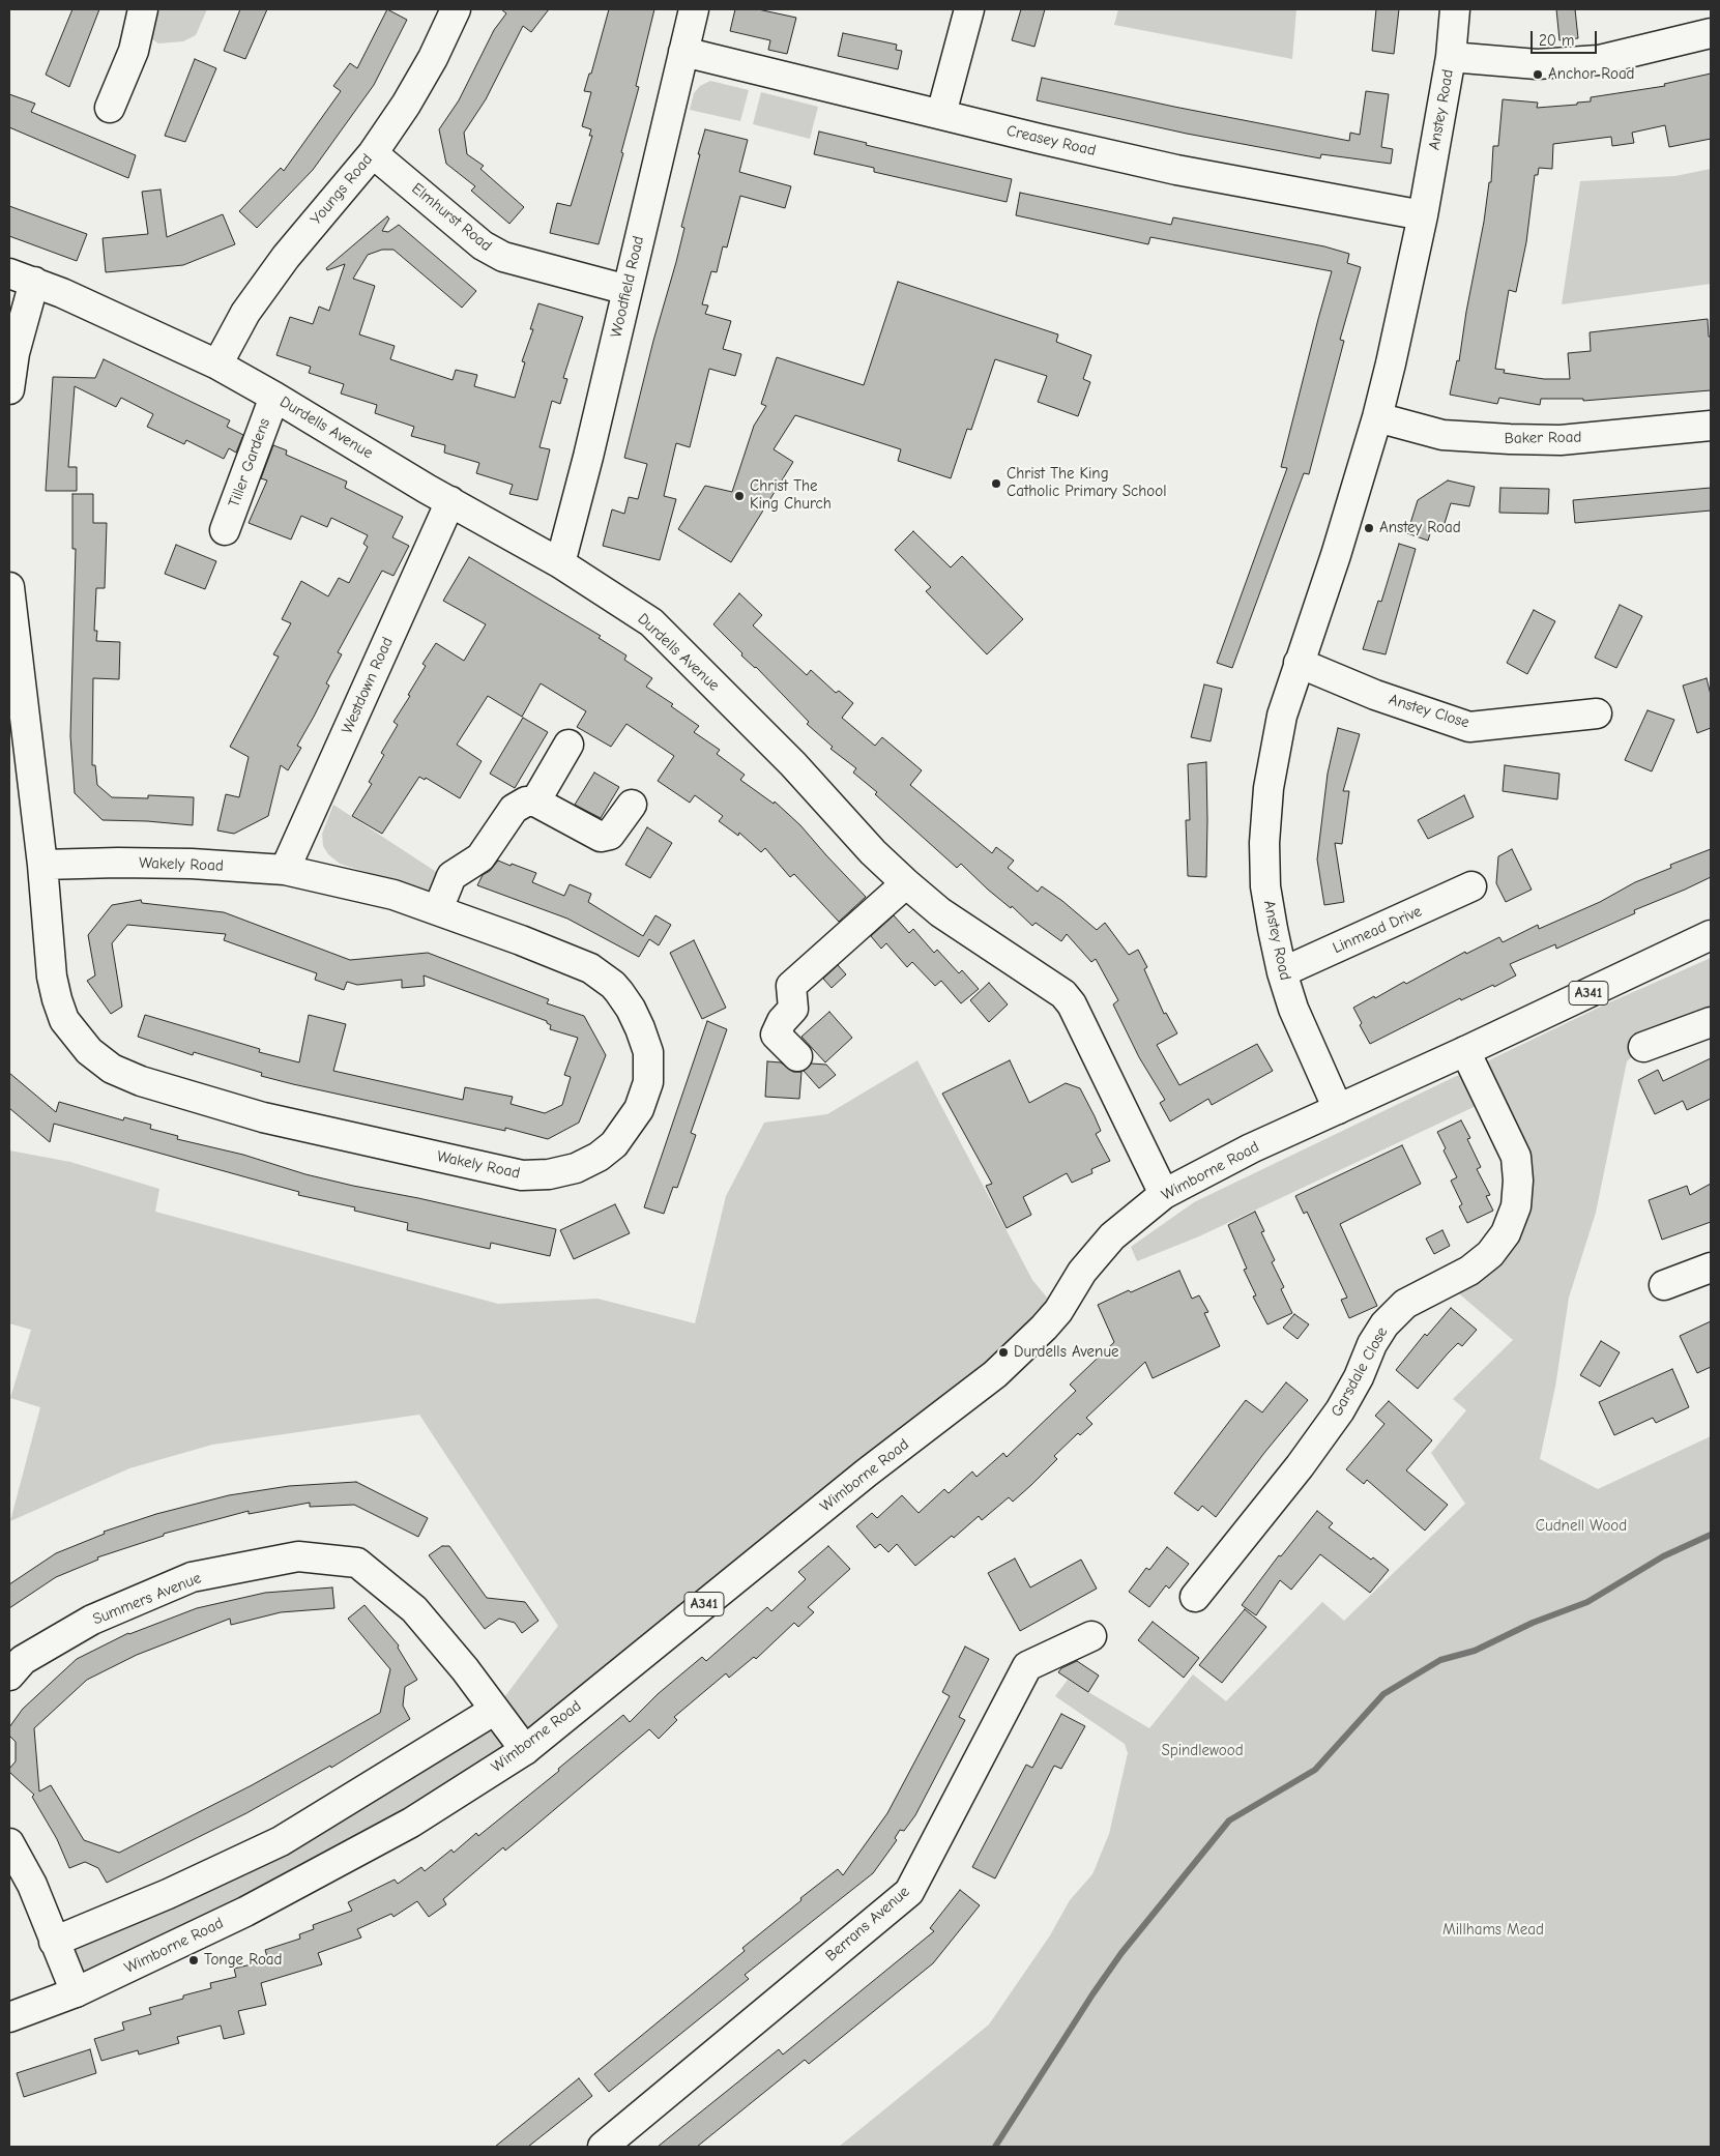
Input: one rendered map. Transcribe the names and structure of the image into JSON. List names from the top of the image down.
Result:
{
  "streets": {
    "street": [
      "Anstey Road",
      "Creasey Road",
      "Youngs Road",
      "Elmhurst Road",
      "Woodfield Road",
      "Durdells Avenue",
      "Baker Road",
      "Tiller Gardens",
      "Westdown Road",
      "Anstey Close",
      "Wakely Road",
      "Linmead Drive",
      "A341",
      "Wimborne Road",
      "Garsdale Close",
      "Summers Avenue",
      "Berrans Avenue"
    ]
  },
  "crossings": [
    ["Anstey Road", "Creasey Road"],
    ["Anstey Road", "Baker Road"],
    ["Anstey Road", "Anstey Close"],
    ["Anstey Road", "Linmead Drive"],
    ["Anstey Road", "Wimborne Road"],
    ["Creasey Road", "Woodfield Road"],
    ["Youngs Road", "Elmhurst Road"],
    ["Youngs Road", "Durdells Avenue"],
    ["Elmhurst Road", "Woodfield Road"],
    ["Woodfield Road", "Durdells Avenue"],
    ["Durdells Avenue", "Tiller Gardens"],
    ["Durdells Avenue", "Westdown Road"],
    ["Durdells Avenue", "Wimborne Road"],
    ["Westdown Road", "Wakely Road"],
    ["Wimborne Road", "Garsdale Close"],
    ["Wimborne Road", "Summers Avenue"]
  ],
  "parks": ["Cudnell Wood", "Spindlewood", "Millhams Mead"],
  "places": [
    "Anchor Road",
    "Christ The King Catholic Primary School",
    "Christ The King Church",
    "Anstey Road",
    "Durdells Avenue",
    "Tonge Road"
  ],
  "scale_bar": "20 m"
}
